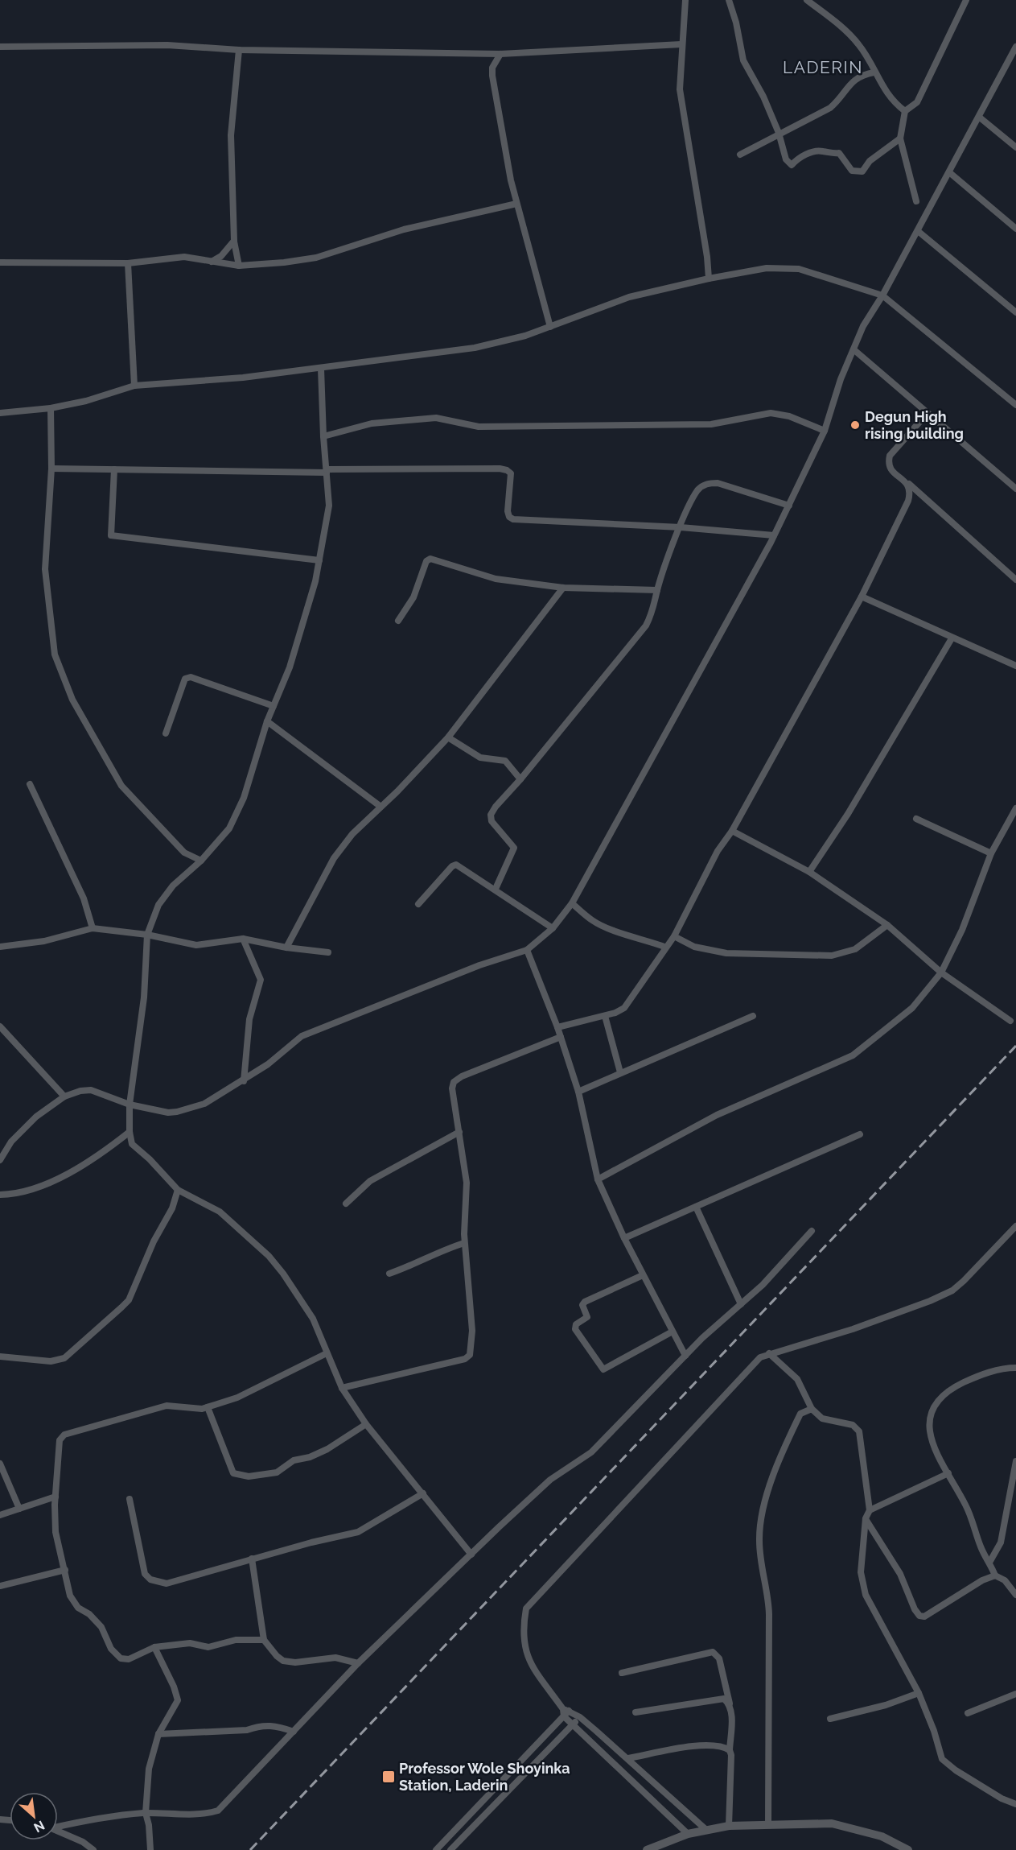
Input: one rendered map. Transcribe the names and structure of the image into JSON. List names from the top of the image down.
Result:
{
  "districts": ["LADERIN"],
  "places": {
    "other": ["Degun High rising building"],
    "transit": ["Professor Wole Shoyinka Station, Laderin"]
  },
  "north": "bottom right"
}
